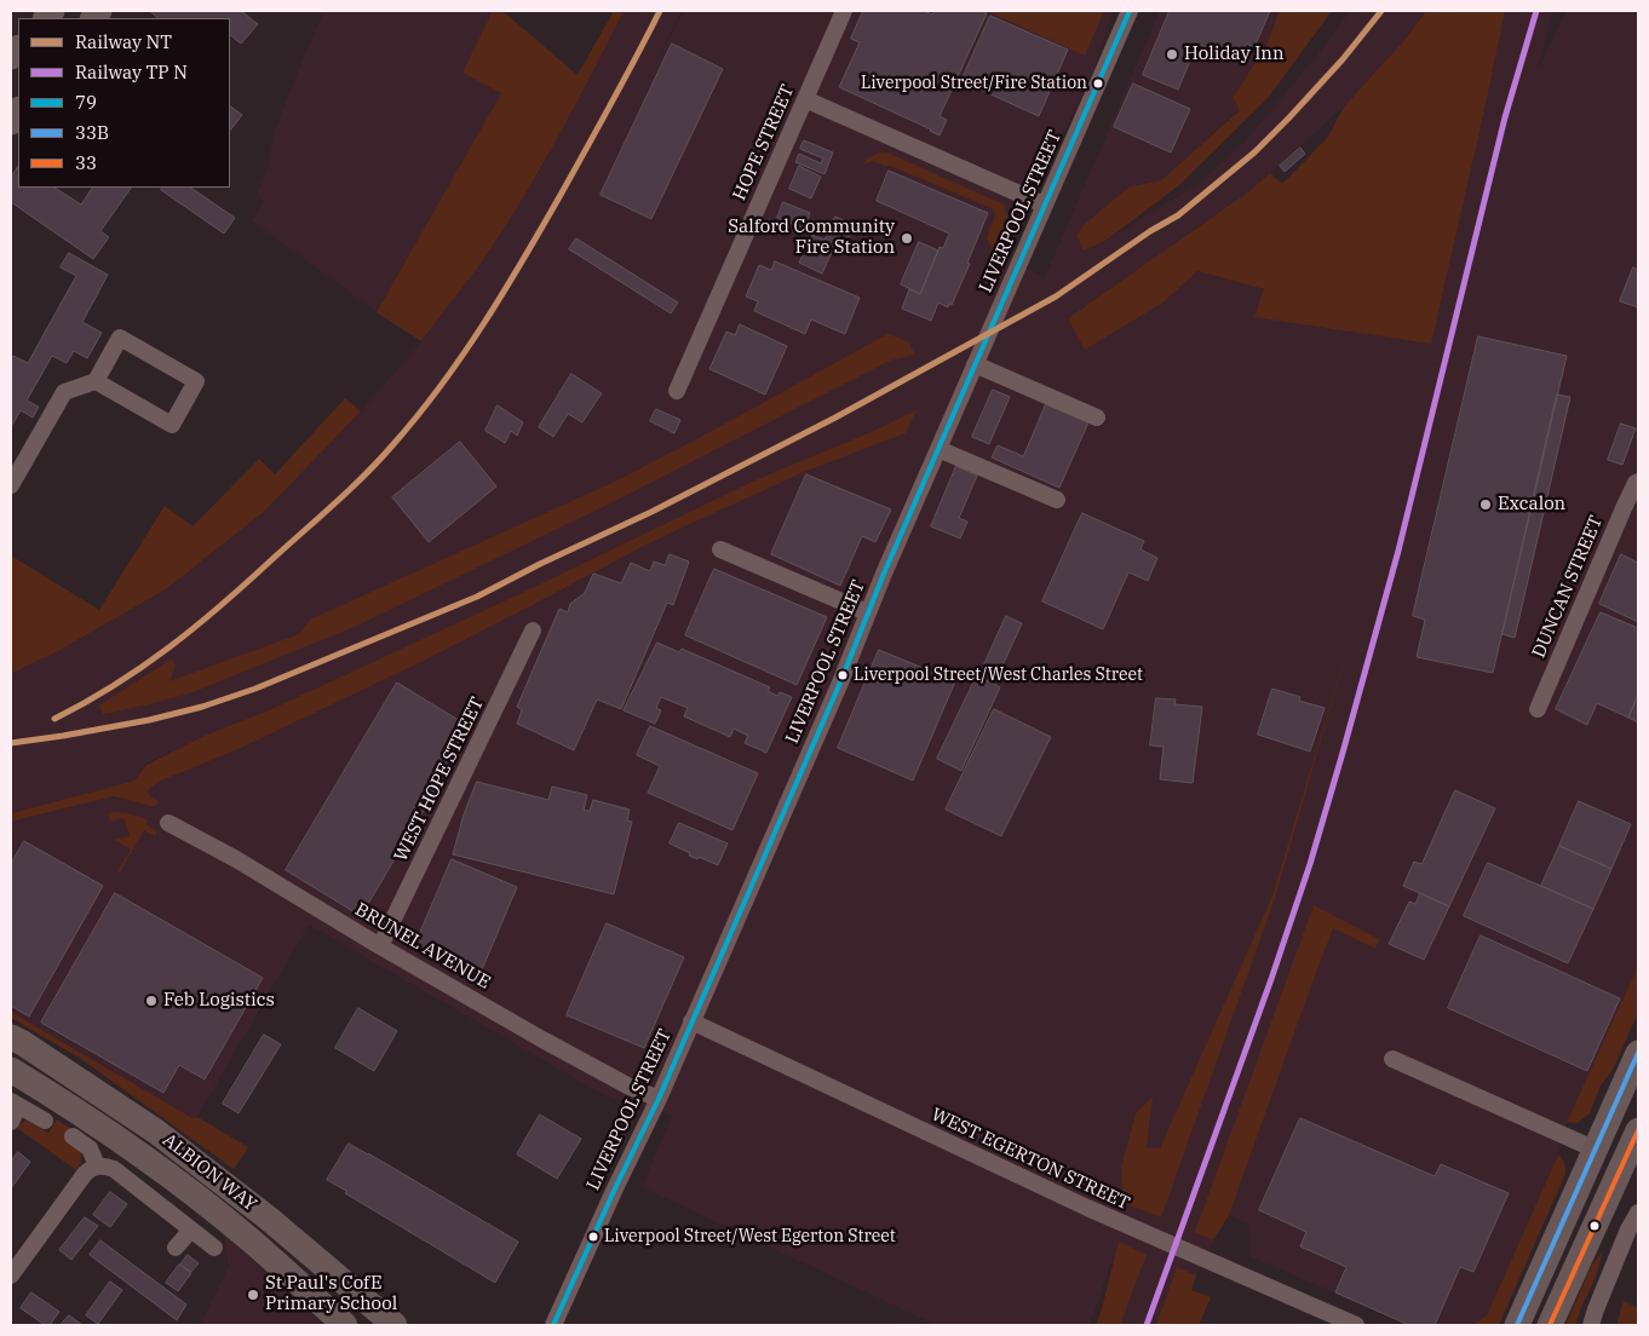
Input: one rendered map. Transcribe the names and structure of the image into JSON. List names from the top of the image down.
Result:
{
  "streets": {
    "highway": ["ALBION WAY"],
    "street": [
      "HOPE STREET",
      "LIVERPOOL STREET",
      "DUNCAN STREET",
      "WEST HOPE STREET",
      "BRUNEL AVENUE",
      "WEST EGERTON STREET"
    ]
  },
  "crossings": [
    ["LIVERPOOL STREET", "BRUNEL AVENUE"],
    ["LIVERPOOL STREET", "WEST EGERTON STREET"],
    ["WEST HOPE STREET", "BRUNEL AVENUE"]
  ],
  "places": [
    "Holiday Inn",
    "Liverpool Street/Fire Station",
    "Salford Community Fire Station",
    "Excalon",
    "Liverpool Street/West Charles Street",
    "Feb Logistics",
    "Liverpool Street/West Egerton Street",
    "St Paul's CofE Primary School"
  ],
  "lines": [
    "rail line NT",
    "transit line 79",
    "transit line 33B",
    "transit line 33"
  ],
  "legend": [
    "Railway NT",
    "Railway TP N",
    "79",
    "33B",
    "33"
  ]
}
